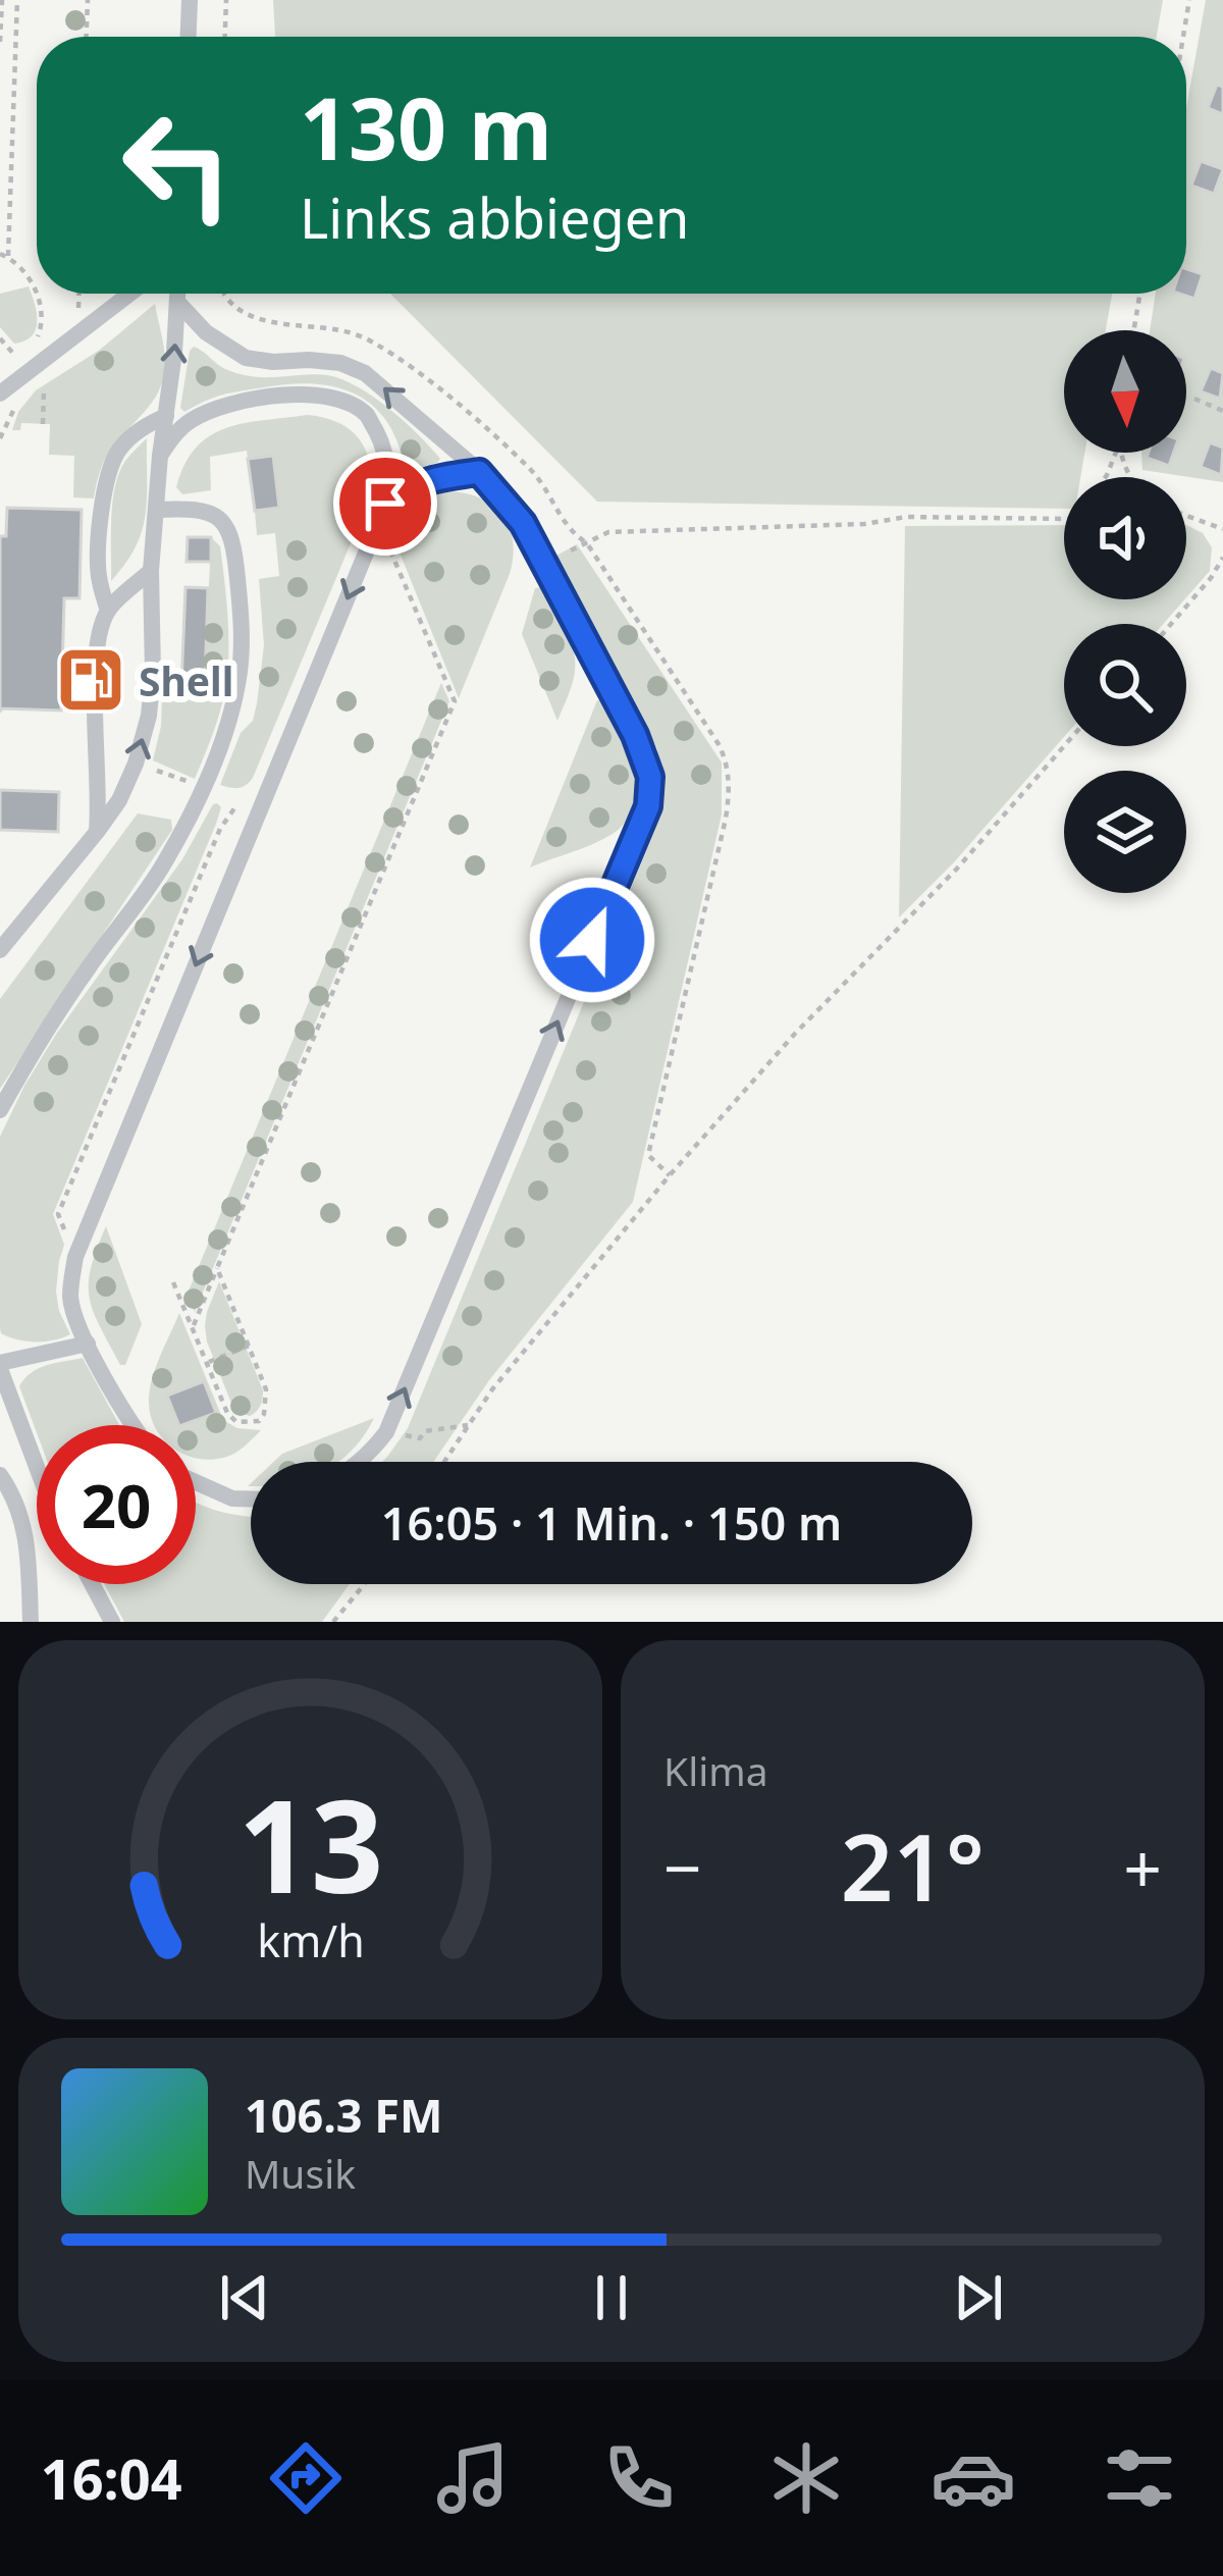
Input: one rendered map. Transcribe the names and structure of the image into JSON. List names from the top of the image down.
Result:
{
  "places": {
    "fuel station": ["Shell"]
  },
  "north": "bottom",
  "page": {
    "turn": ["130 m", "Links abbiegen"],
    "limit": "20",
    "trip": "16:05 · 1 Min. · 150 m",
    "tile": "Klima",
    "heat": ["−", "21°", "+"],
    "song": ["106.3 FM", "Musik"],
    "tabs": "16:04",
    "gauge": ["13", "km/h"]
  }
}
